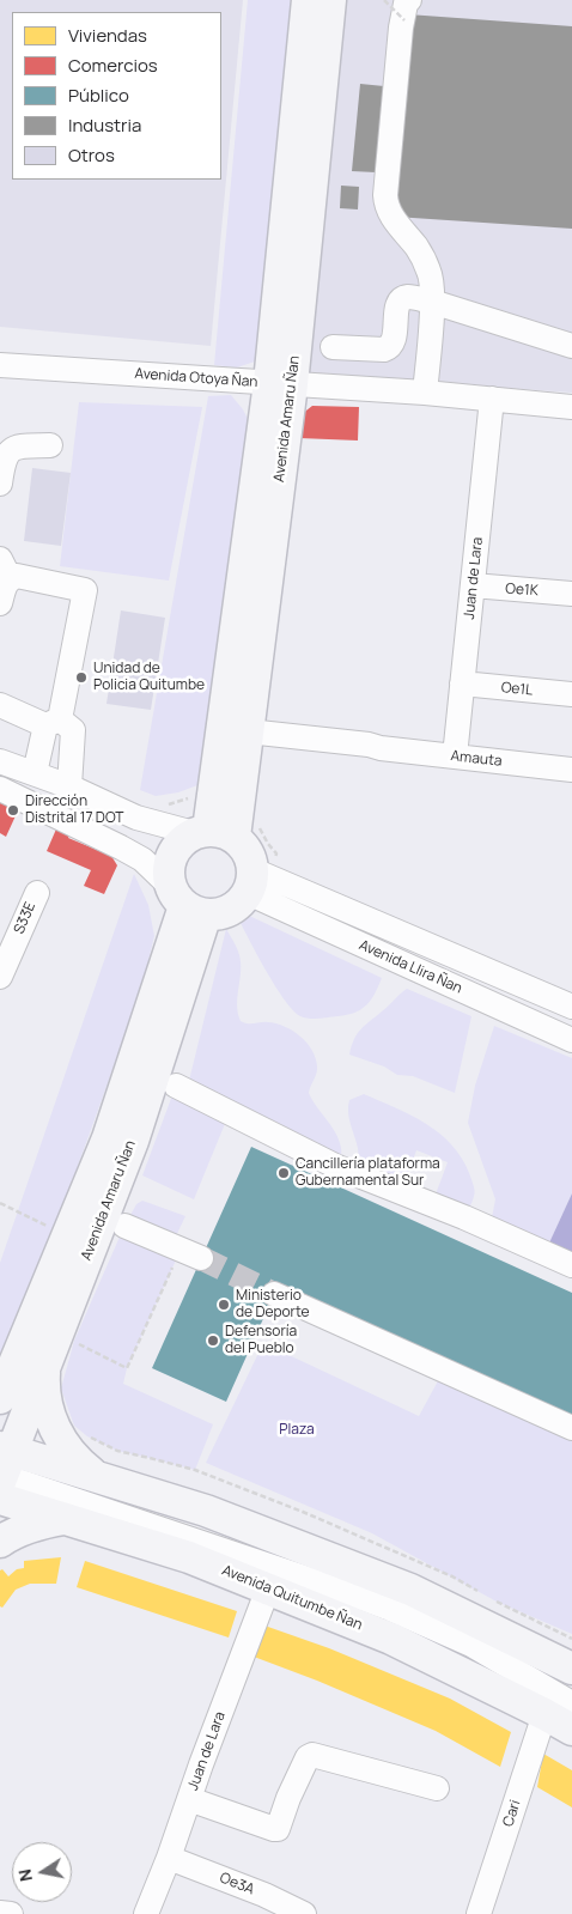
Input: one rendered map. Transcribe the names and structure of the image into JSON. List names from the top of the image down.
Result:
{
  "streets": {
    "main road": ["Avenida Amaru Ñan", "Avenida Quitumbe Ñan"],
    "street": [
      "Avenida Otoya Ñan",
      "Juan de Lara",
      "Oe1K",
      "Oe1L",
      "Amauta",
      "S33E",
      "Avenida Llira Ñan",
      "Cari",
      "Oe3A"
    ]
  },
  "crossings": [
    ["Avenida Otoya Ñan", "Avenida Amaru Ñan"],
    ["Avenida Otoya Ñan", "Juan de Lara"],
    ["Avenida Amaru Ñan", "Amauta"],
    ["Avenida Amaru Ñan", "Avenida Llira Ñan"],
    ["Avenida Amaru Ñan", "Avenida Quitumbe Ñan"],
    ["Juan de Lara", "Oe1K"],
    ["Juan de Lara", "Oe1L"],
    ["Juan de Lara", "Amauta"],
    ["Juan de Lara", "Avenida Quitumbe Ñan"],
    ["Juan de Lara", "Oe3A"],
    ["Avenida Quitumbe Ñan", "Cari"]
  ],
  "parks": ["Plaza"],
  "places": [
    "Unidad de Policia Quitumbe",
    "Dirección Distrital 17 DOT",
    "Cancillería plataforma Gubernamental Sur",
    "Ministerio de Deporte",
    "Defensoría del Pueblo"
  ],
  "legend": [
    "Viviendas",
    "Comercios",
    "Público",
    "Industria",
    "Otros"
  ],
  "north": "left"
}
